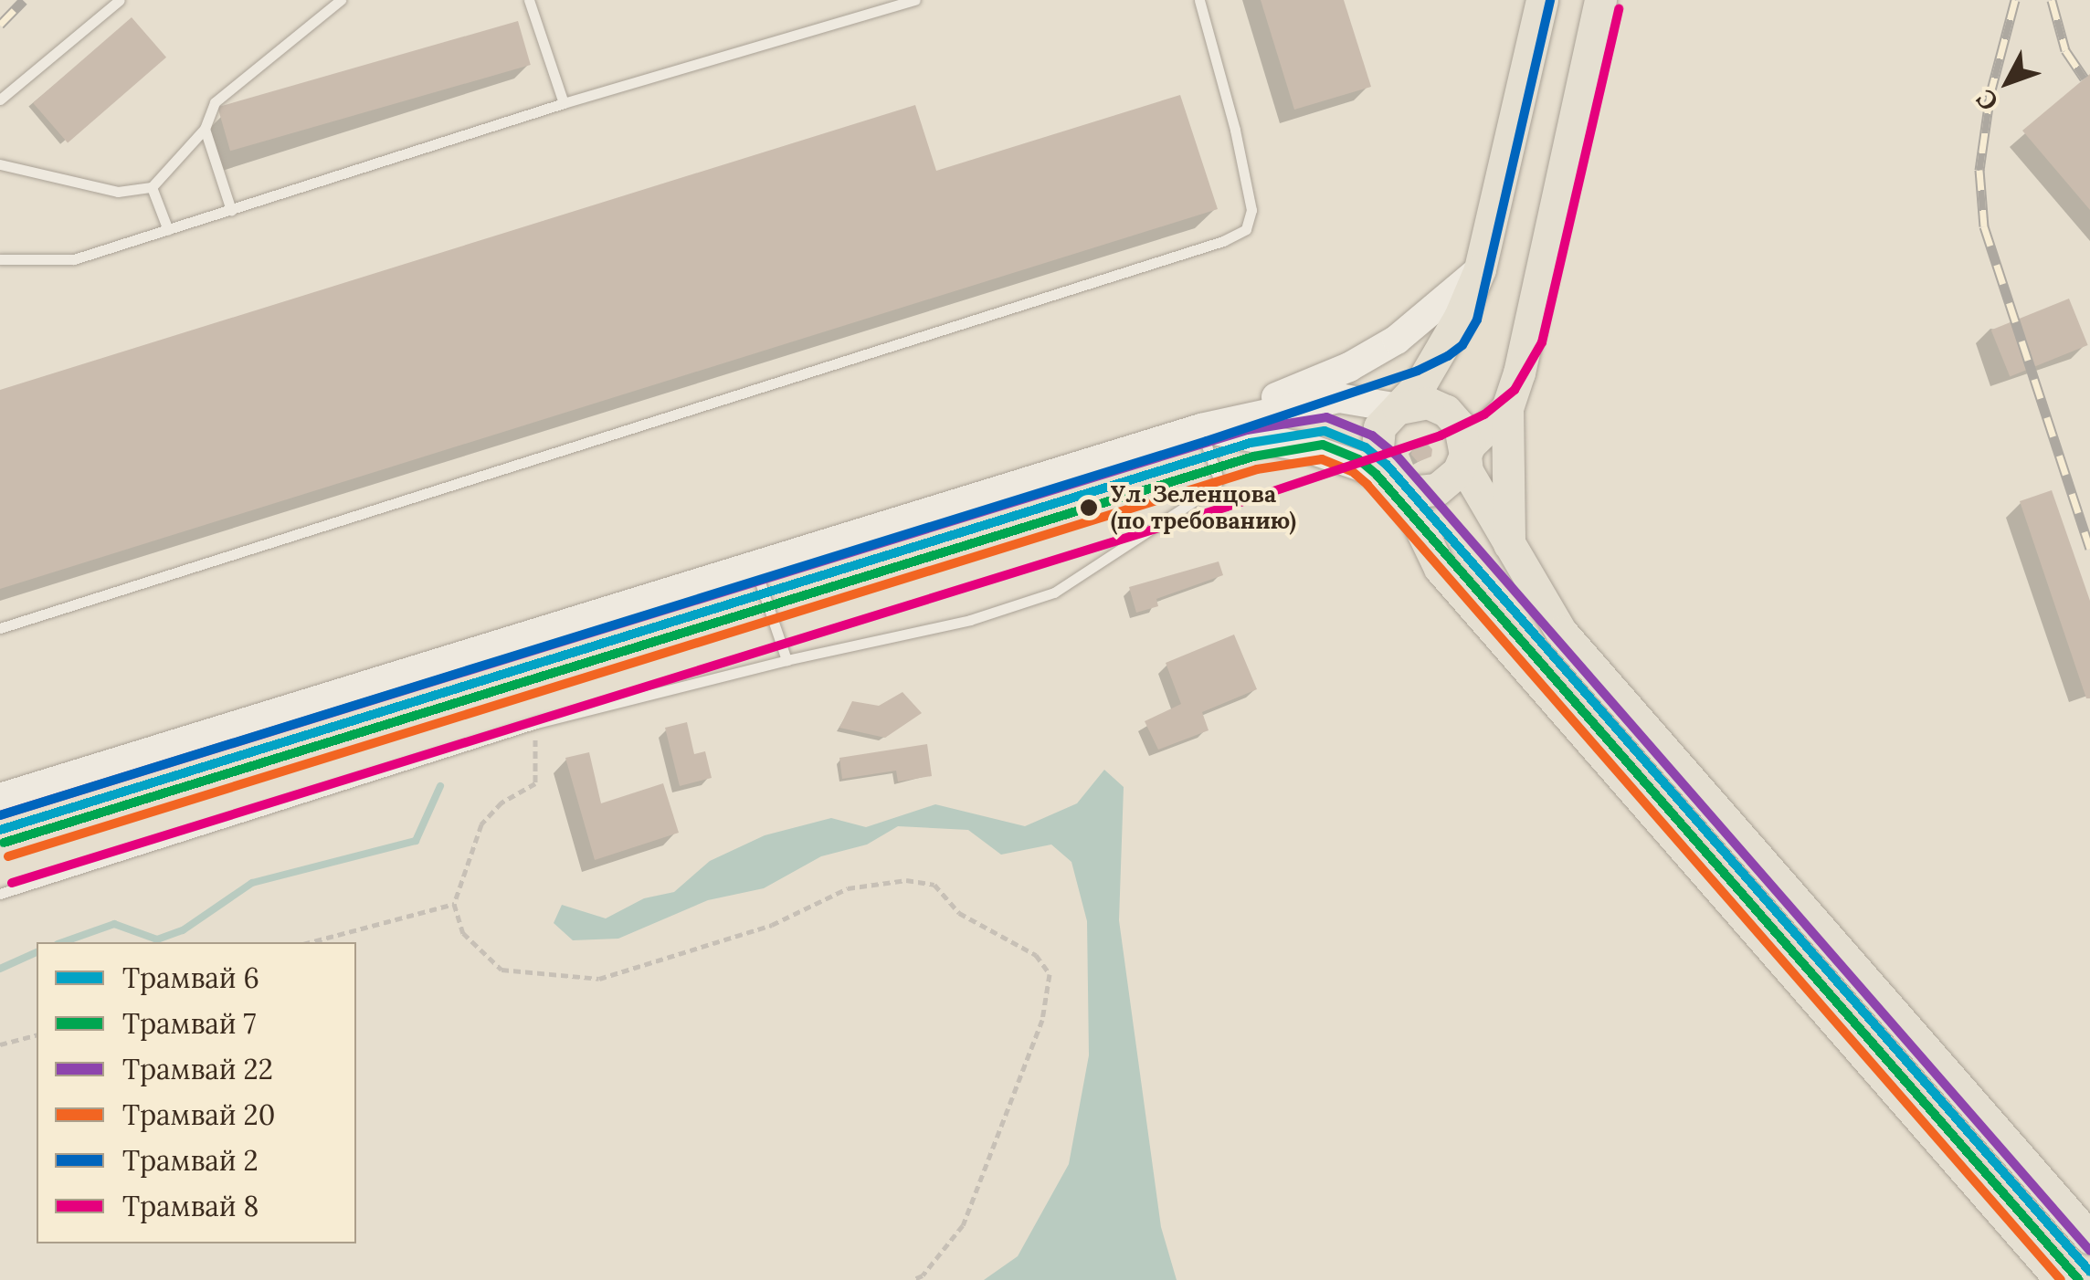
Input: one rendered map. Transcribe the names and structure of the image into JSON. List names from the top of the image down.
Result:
{
  "places": ["Ул. Зеленцова (по требованию)"],
  "lines": [
    "tram line 2",
    "tram line 8",
    "tram line 22",
    "tram line 6",
    "tram line 7",
    "tram line 20"
  ],
  "legend": [
    "Трамвай 6",
    "Трамвай 7",
    "Трамвай 22",
    "Трамвай 20",
    "Трамвай 2",
    "Трамвай 8"
  ],
  "north": "bottom left"
}
